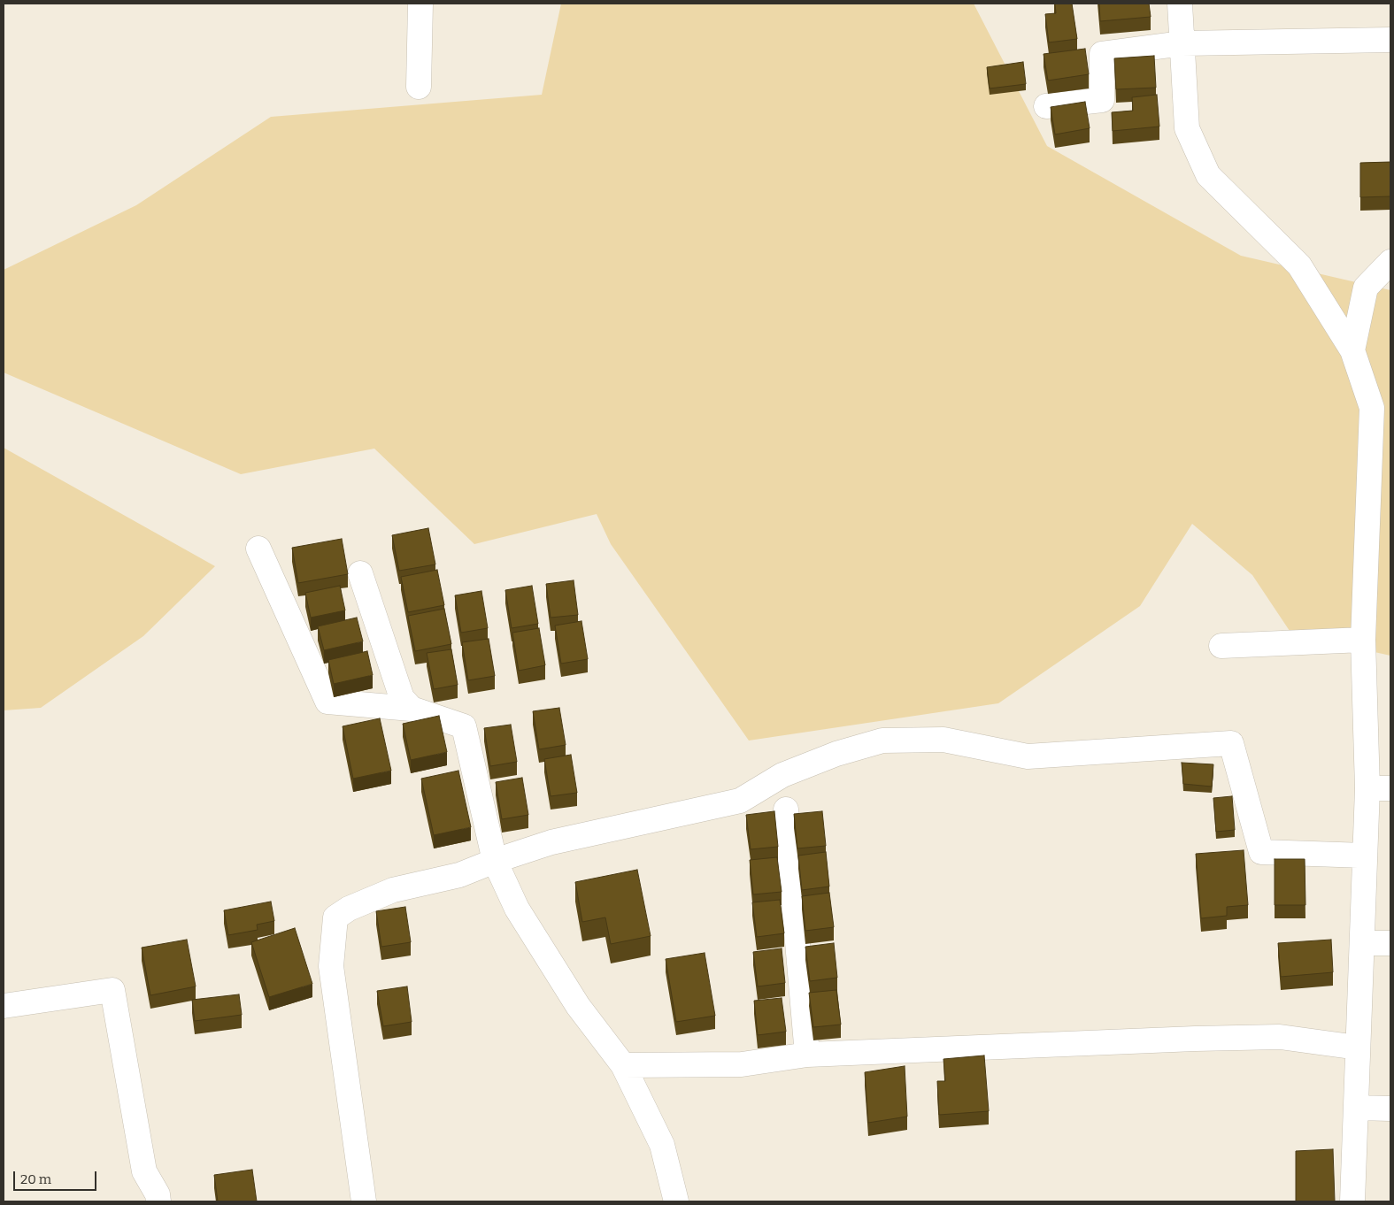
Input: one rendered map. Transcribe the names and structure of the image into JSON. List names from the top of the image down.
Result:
{
  "scale_bar": "20 m"
}
